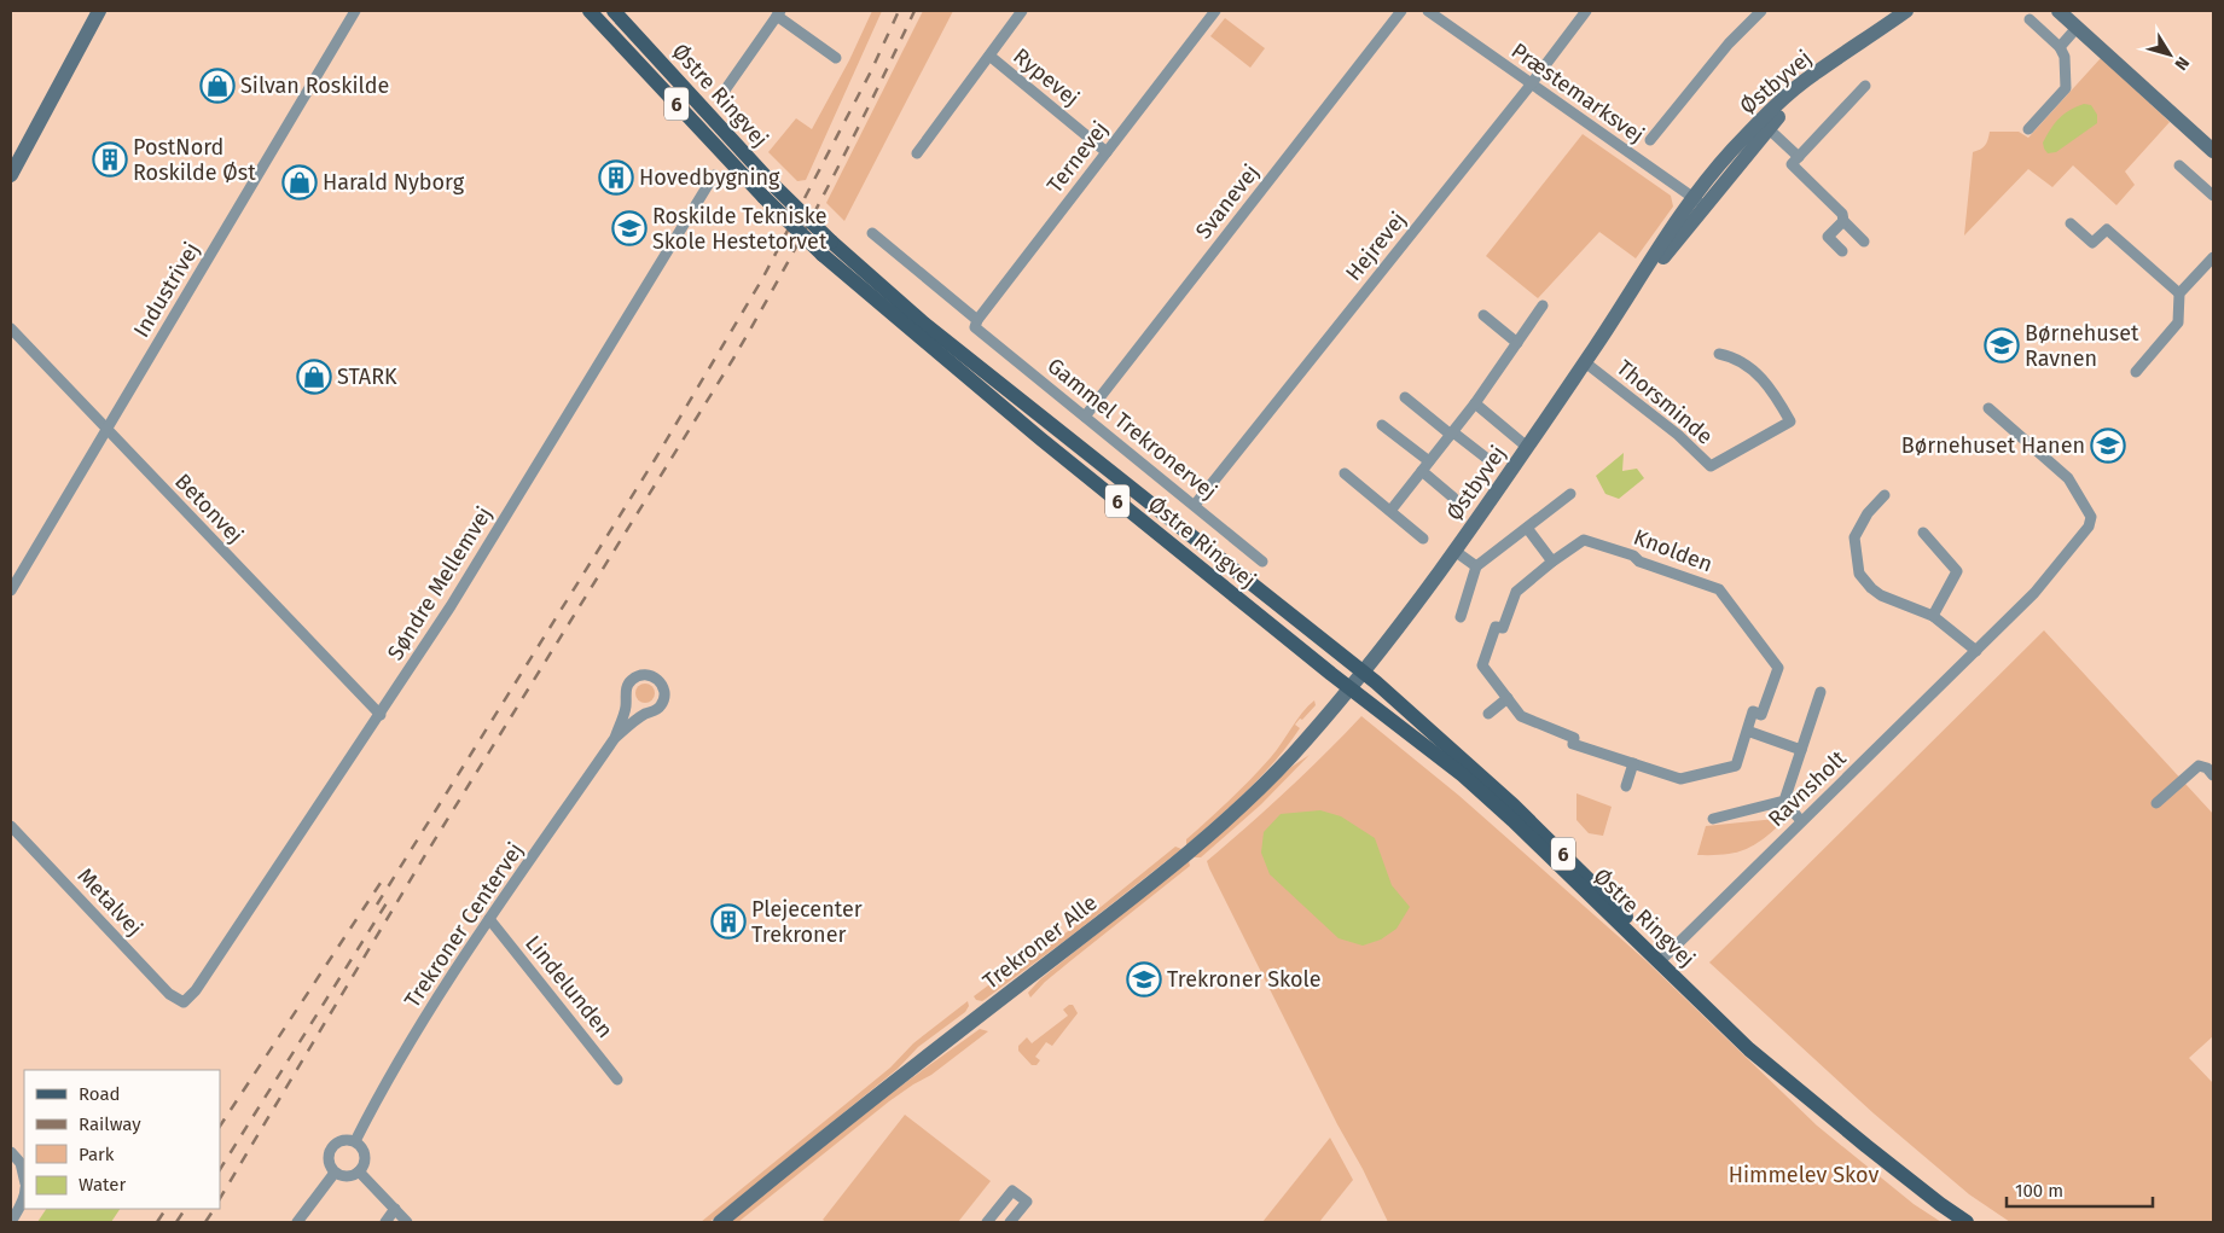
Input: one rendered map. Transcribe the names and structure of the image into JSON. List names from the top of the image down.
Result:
{
  "streets": {
    "main road": ["Østre Ringvej", "6"],
    "street": [
      "Rypevej",
      "Østbyvej",
      "Præstemarksvej",
      "Ternevej",
      "Svanevej",
      "Hejrevej",
      "Industrivej",
      "Thorsminde",
      "Gammel Trekronervej",
      "Betonvej",
      "Knolden",
      "Søndre Mellemvej",
      "Ravnsholt",
      "Metalvej",
      "Trekroner Centervej",
      "Trekroner Alle",
      "Lindelunden"
    ]
  },
  "crossings": [
    ["Rypevej", "Ternevej"],
    ["Østbyvej", "Præstemarksvej"],
    ["Østbyvej", "Østre Ringvej"],
    ["Østbyvej", "Thorsminde"],
    ["Østbyvej", "Trekroner Alle"],
    ["Præstemarksvej", "Hejrevej"],
    ["Østre Ringvej", "Ravnsholt"],
    ["Østre Ringvej", "Trekroner Alle"],
    ["Ternevej", "Gammel Trekronervej"],
    ["Svanevej", "Gammel Trekronervej"],
    ["Hejrevej", "Gammel Trekronervej"],
    ["Industrivej", "Betonvej"],
    ["Betonvej", "Søndre Mellemvej"],
    ["Søndre Mellemvej", "Metalvej"],
    ["Trekroner Centervej", "Lindelunden"]
  ],
  "parks": ["Himmelev Skov"],
  "places": {
    "shop": ["Silvan Roskilde", "Harald Nyborg", "STARK"],
    "building": ["PostNord Roskilde Øst", "Hovedbygning", "Plejecenter Trekroner"],
    "school or university": [
      "Roskilde Tekniske Skole Hestetorvet",
      "Børnehuset Ravnen",
      "Børnehuset Hanen",
      "Trekroner Skole"
    ]
  },
  "legend": [
    "Road",
    "Railway",
    "Park",
    "Water"
  ],
  "scale_bar": "100 m",
  "north": "bottom right"
}
